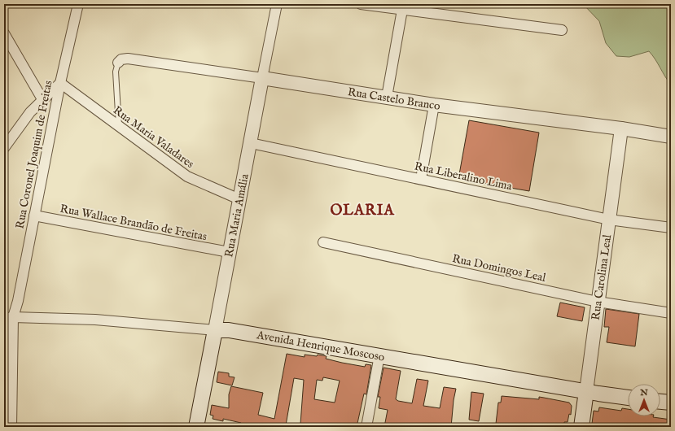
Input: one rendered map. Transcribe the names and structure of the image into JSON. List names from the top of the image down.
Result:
{
  "streets": {
    "main road": ["Rua Maria Amália", "Rua Carolina Leal", "Avenida Henrique Moscoso"],
    "street": [
      "Rua Castelo Branco",
      "Rua Maria Valadares",
      "Rua Coronel Joaquim de Freitas",
      "Rua Liberalino Lima",
      "Rua Wallace Brandão de Freitas",
      "Rua Domingos Leal"
    ]
  },
  "crossings": [
    ["Rua Castelo Branco", "Rua Maria Amália"],
    ["Rua Castelo Branco", "Rua Carolina Leal"],
    ["Rua Maria Valadares", "Rua Coronel Joaquim de Freitas"],
    ["Rua Maria Valadares", "Rua Maria Amália"],
    ["Rua Coronel Joaquim de Freitas", "Rua Wallace Brandão de Freitas"],
    ["Rua Coronel Joaquim de Freitas", "Avenida Henrique Moscoso"],
    ["Rua Liberalino Lima", "Rua Maria Amália"],
    ["Rua Liberalino Lima", "Rua Carolina Leal"],
    ["Rua Maria Amália", "Rua Wallace Brandão de Freitas"],
    ["Rua Maria Amália", "Avenida Henrique Moscoso"],
    ["Rua Domingos Leal", "Rua Carolina Leal"],
    ["Rua Carolina Leal", "Avenida Henrique Moscoso"]
  ],
  "districts": ["OLARIA"],
  "north": "top"
}
